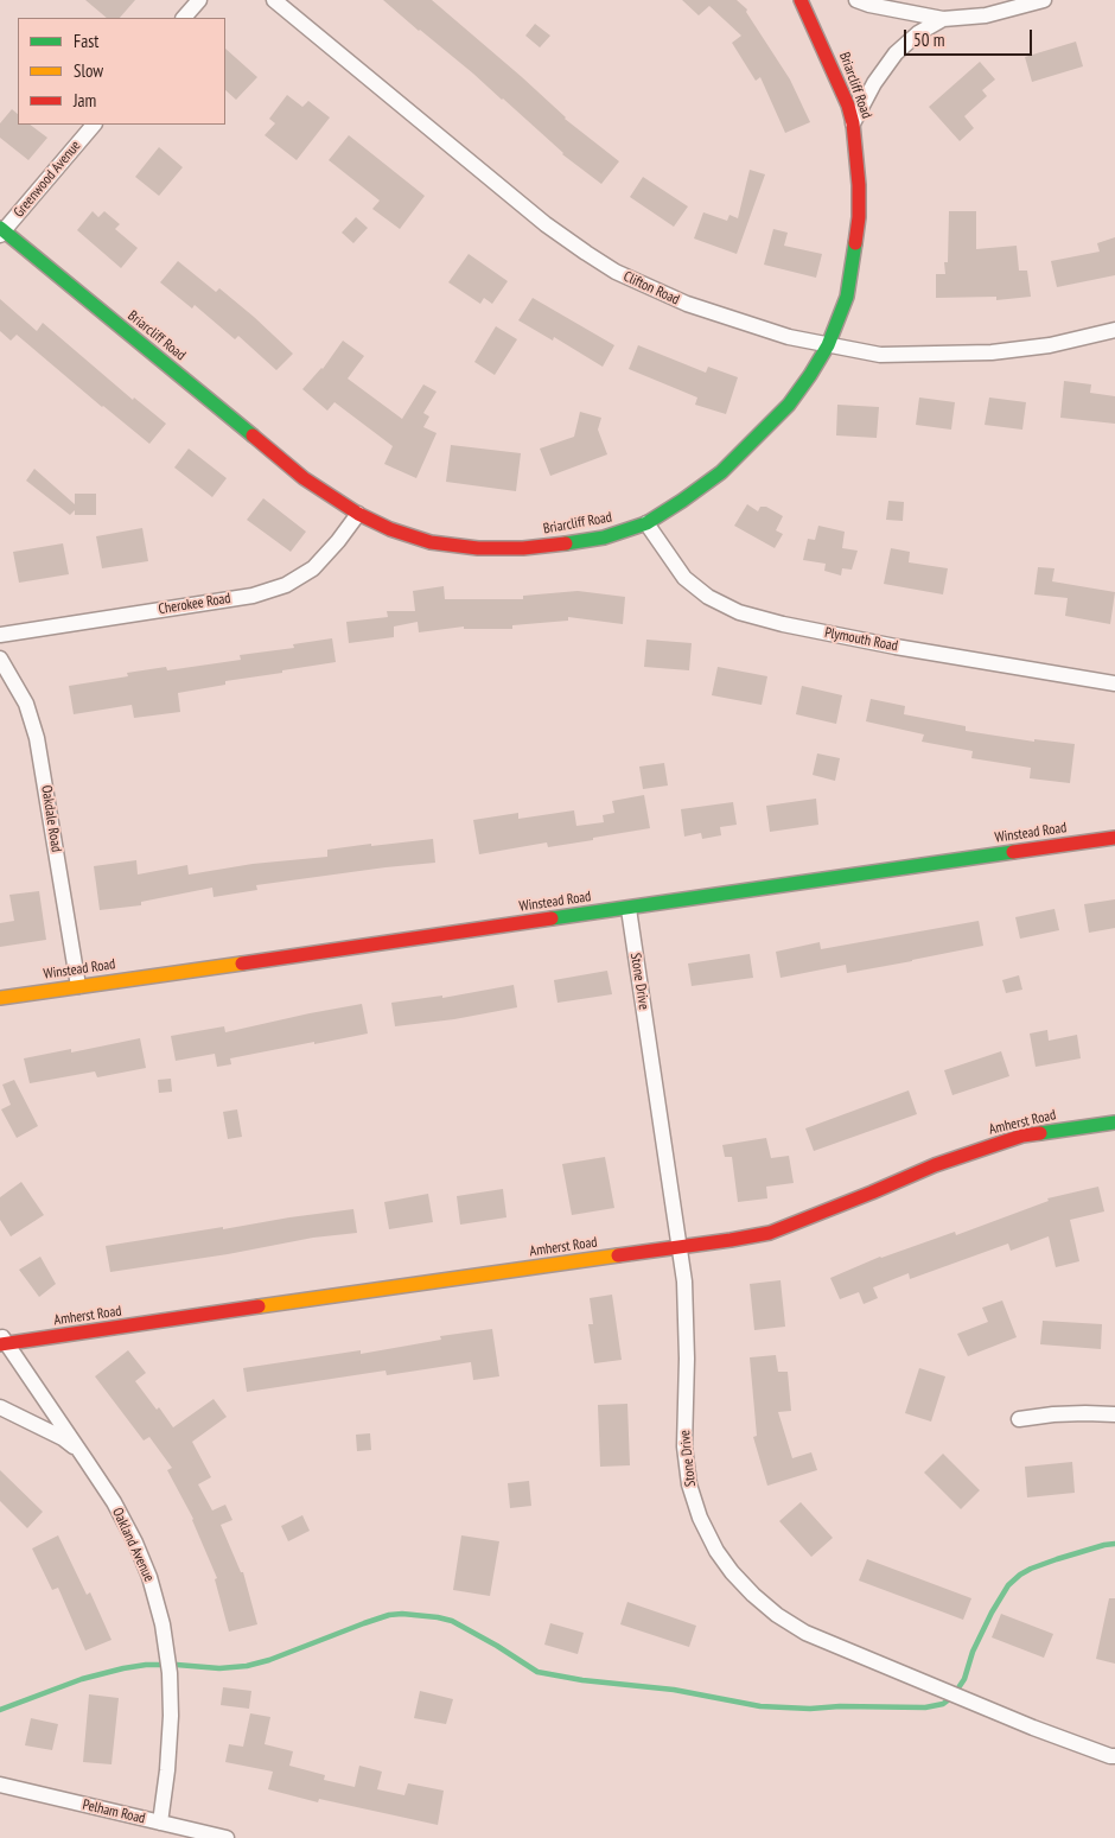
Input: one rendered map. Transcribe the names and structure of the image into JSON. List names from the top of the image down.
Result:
{
  "streets": {
    "street": [
      "Briarcliff Road",
      "Greenwood Avenue",
      "Clifton Road",
      "Cherokee Road",
      "Plymouth Road",
      "Oakdale Road",
      "Winstead Road",
      "Stone Drive",
      "Amherst Road",
      "Oakland Avenue",
      "Pelham Road"
    ]
  },
  "crossings": [
    ["Briarcliff Road", "Greenwood Avenue"],
    ["Briarcliff Road", "Clifton Road"],
    ["Briarcliff Road", "Cherokee Road"],
    ["Briarcliff Road", "Plymouth Road"],
    ["Oakdale Road", "Winstead Road"],
    ["Winstead Road", "Stone Drive"],
    ["Stone Drive", "Amherst Road"],
    ["Amherst Road", "Oakland Avenue"],
    ["Oakland Avenue", "Pelham Road"]
  ],
  "legend": ["Fast", "Slow", "Jam"],
  "scale_bar": "50 m"
}
